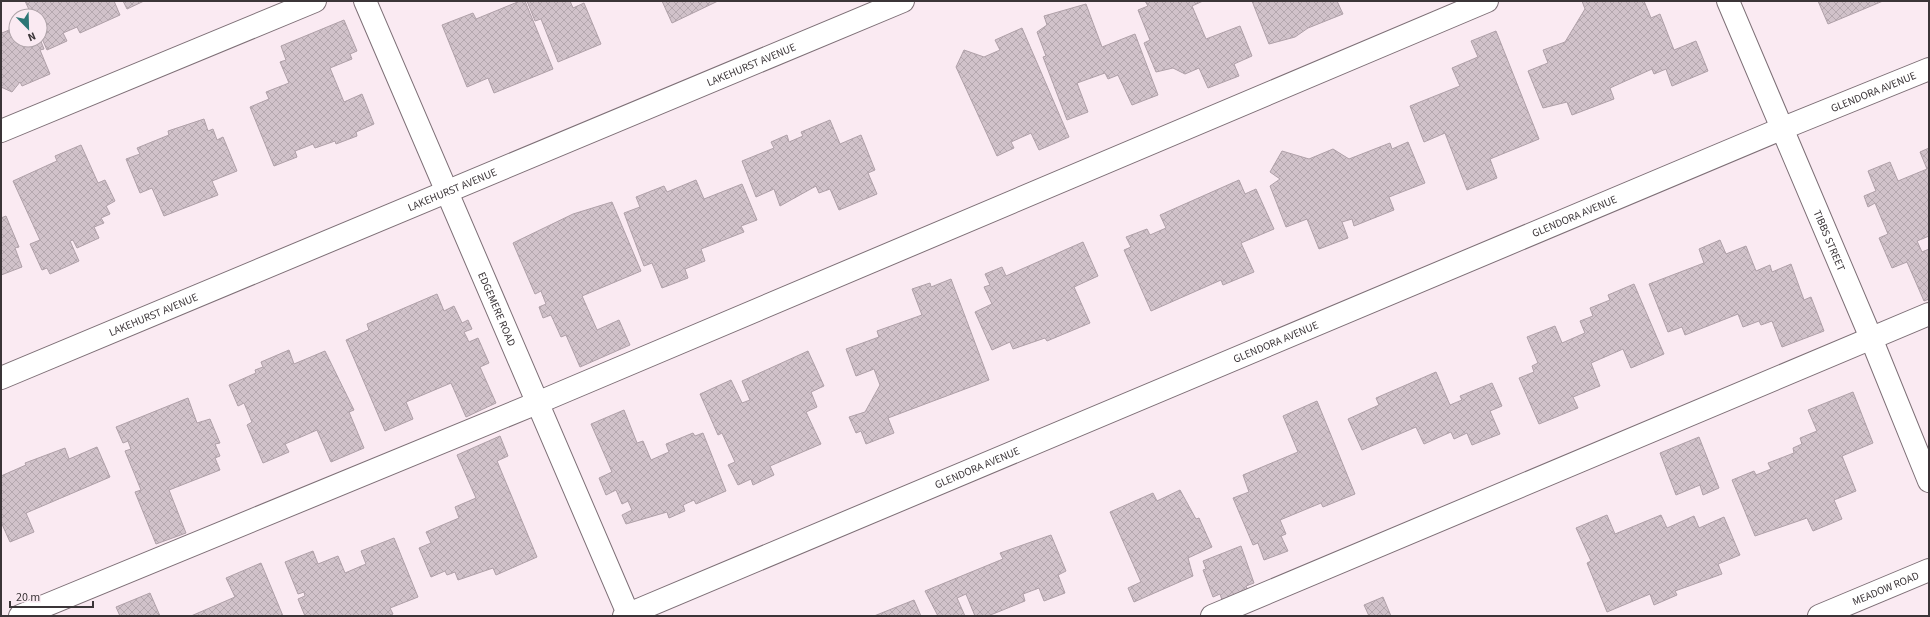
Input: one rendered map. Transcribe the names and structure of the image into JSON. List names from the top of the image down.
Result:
{
  "streets": {
    "street": [
      "LAKEHURST AVENUE",
      "GLENDORA AVENUE",
      "TIBBS STREET",
      "EDGEMERE ROAD",
      "MEADOW ROAD"
    ]
  },
  "crossings": [
    ["LAKEHURST AVENUE", "EDGEMERE ROAD"],
    ["GLENDORA AVENUE", "TIBBS STREET"],
    ["GLENDORA AVENUE", "EDGEMERE ROAD"]
  ],
  "scale_bar": "20 m",
  "north": "bottom right"
}
